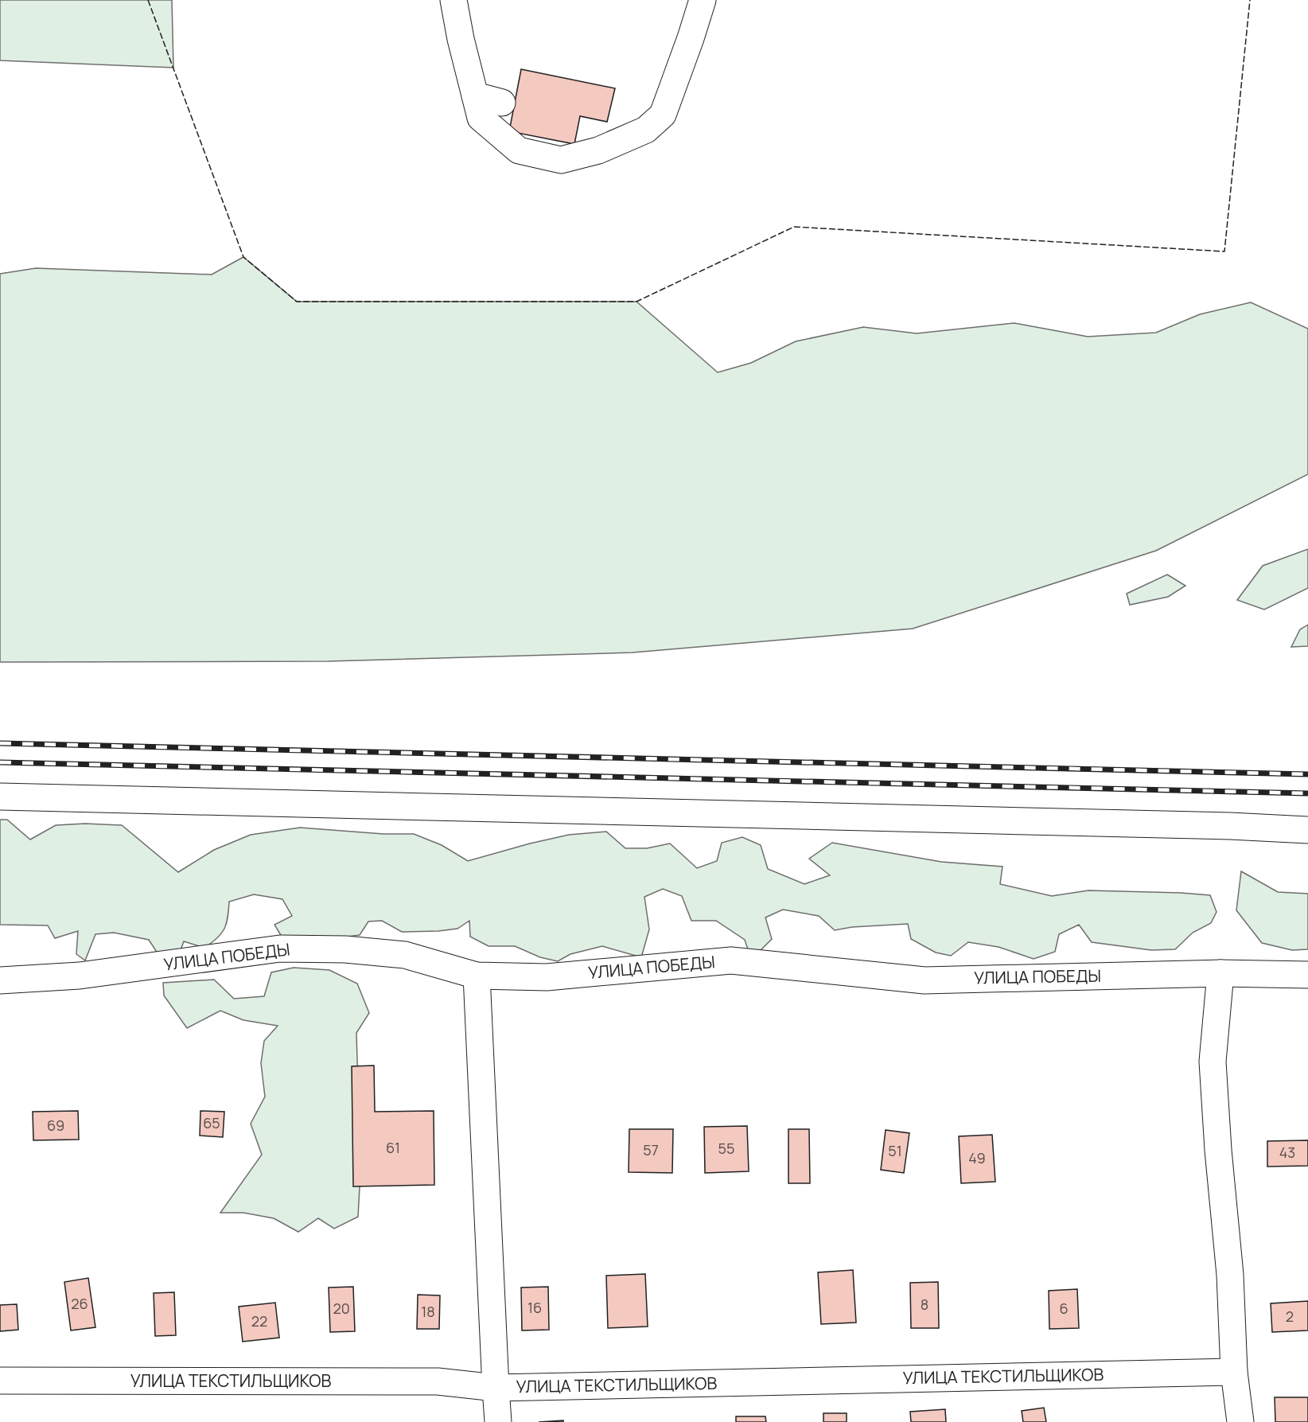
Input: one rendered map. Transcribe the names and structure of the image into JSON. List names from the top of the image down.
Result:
{
  "streets": {
    "street": ["УЛИЦА ПОБЕДЫ", "УЛИЦА ТЕКСТИЛЬЩИКОВ"]
  },
  "house_numbers": [
    "65",
    "69",
    "61",
    "55",
    "57",
    "51",
    "43",
    "49",
    "26",
    "8",
    "16",
    "20",
    "6",
    "18",
    "2",
    "22"
  ]
}
